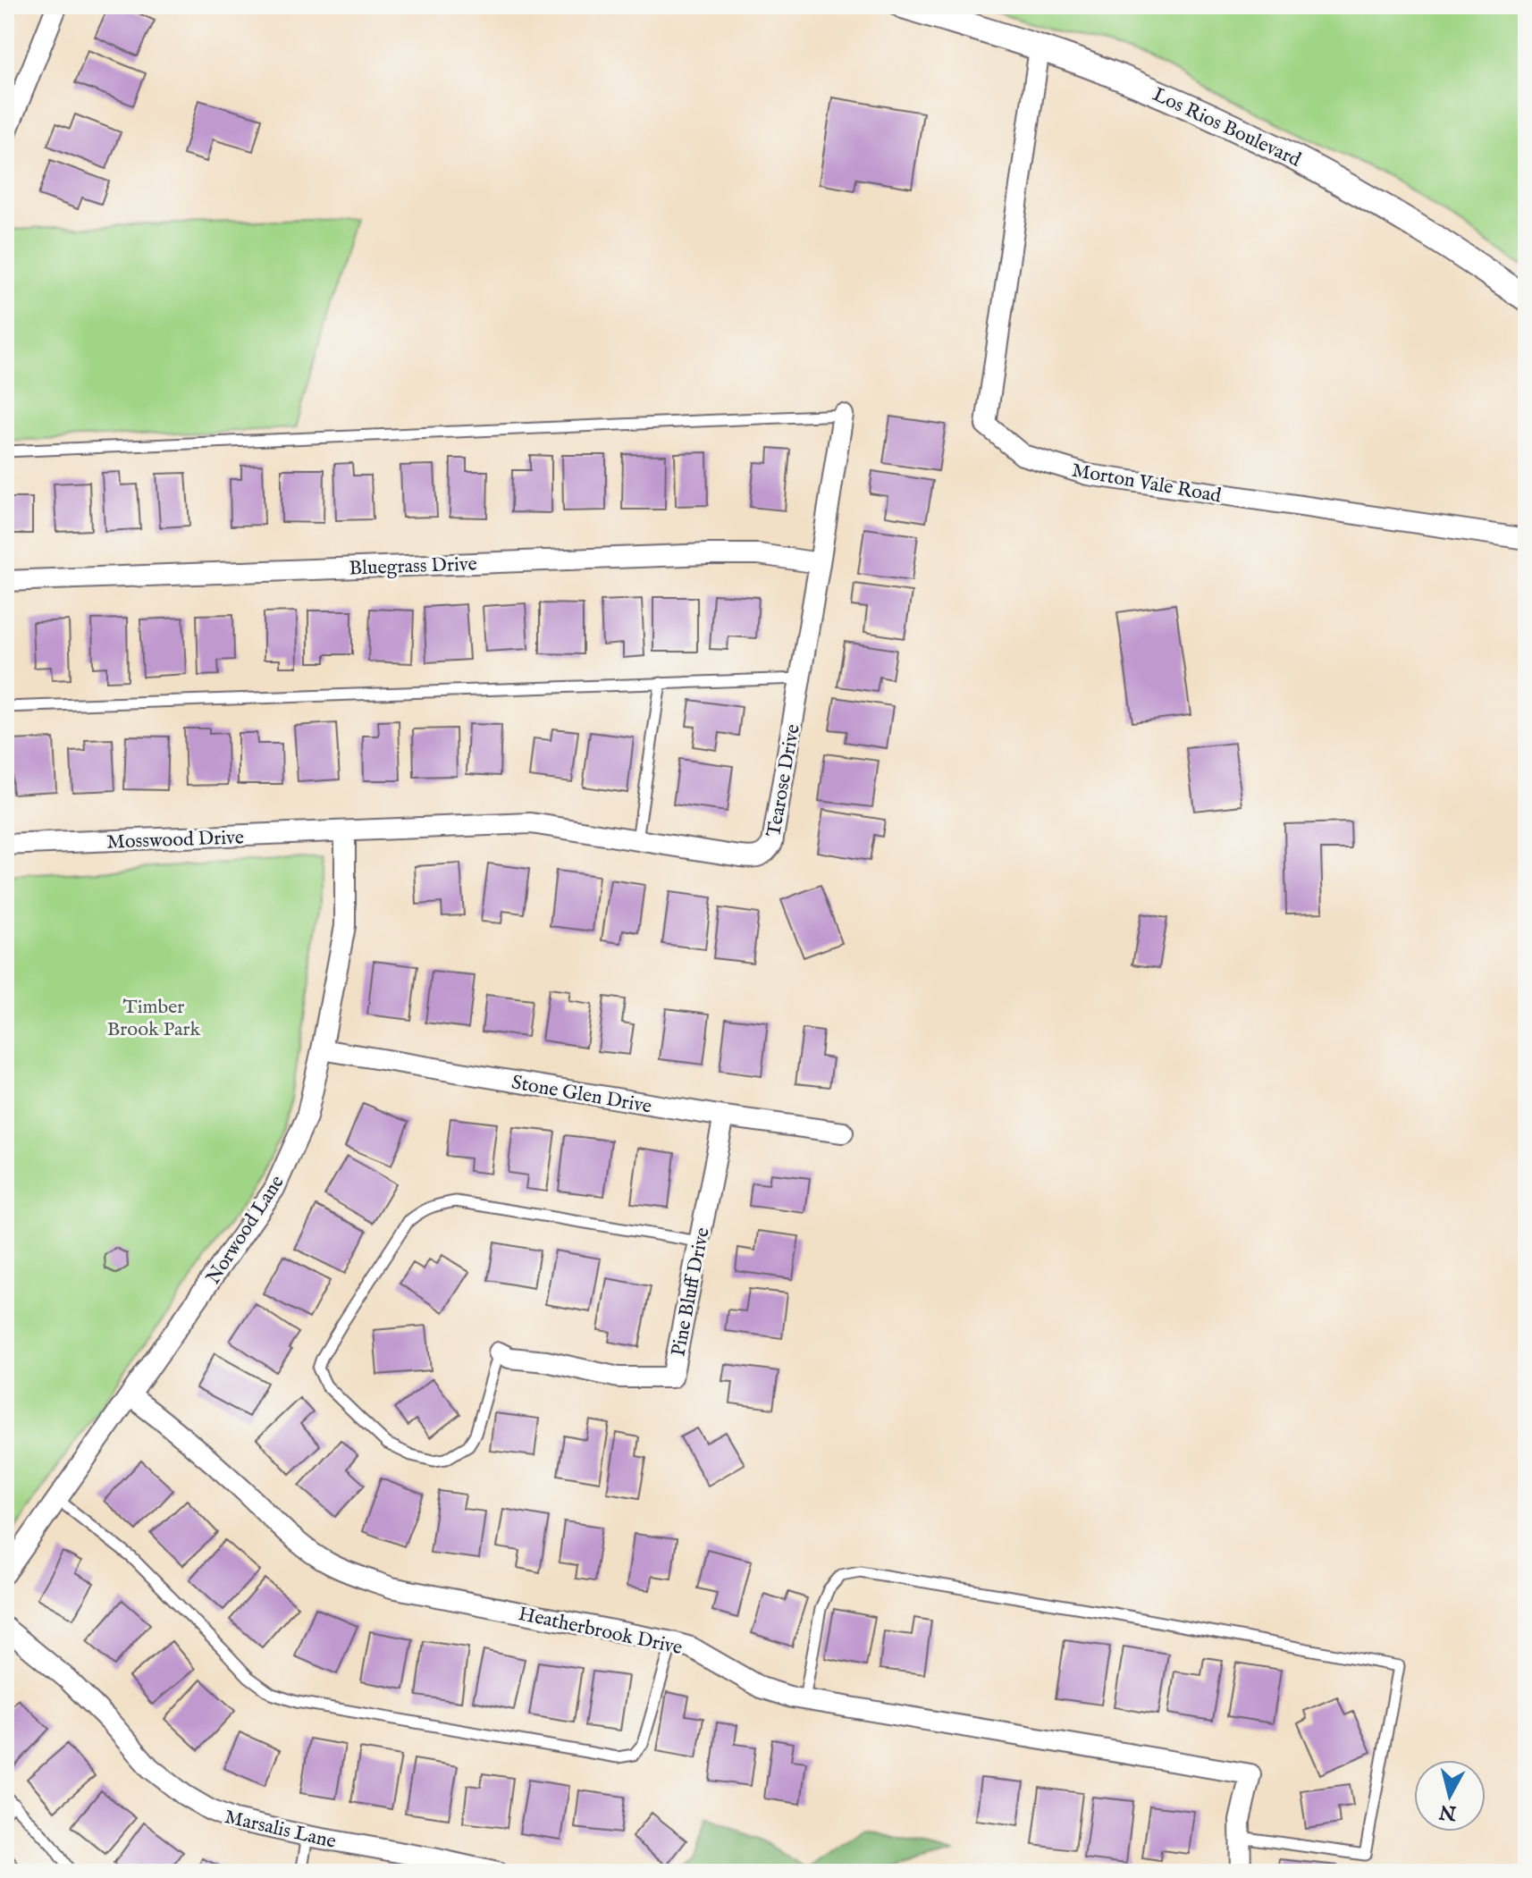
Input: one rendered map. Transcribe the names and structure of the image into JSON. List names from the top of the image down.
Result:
{
  "streets": {
    "street": [
      "Los Rios Boulevard",
      "Morton Vale Road",
      "Bluegrass Drive",
      "Tearose Drive",
      "Mosswood Drive",
      "Stone Glen Drive",
      "Norwood Lane",
      "Pine Bluff Drive",
      "Heatherbrook Drive",
      "Marsalis Lane"
    ]
  },
  "crossings": [
    ["Los Rios Boulevard", "Morton Vale Road"],
    ["Bluegrass Drive", "Tearose Drive"],
    ["Tearose Drive", "Mosswood Drive"],
    ["Tearose Drive", "Norwood Lane"],
    ["Mosswood Drive", "Norwood Lane"],
    ["Stone Glen Drive", "Norwood Lane"],
    ["Stone Glen Drive", "Pine Bluff Drive"],
    ["Norwood Lane", "Heatherbrook Drive"]
  ],
  "parks": ["Timber Brook Park"],
  "north": "bottom"
}
